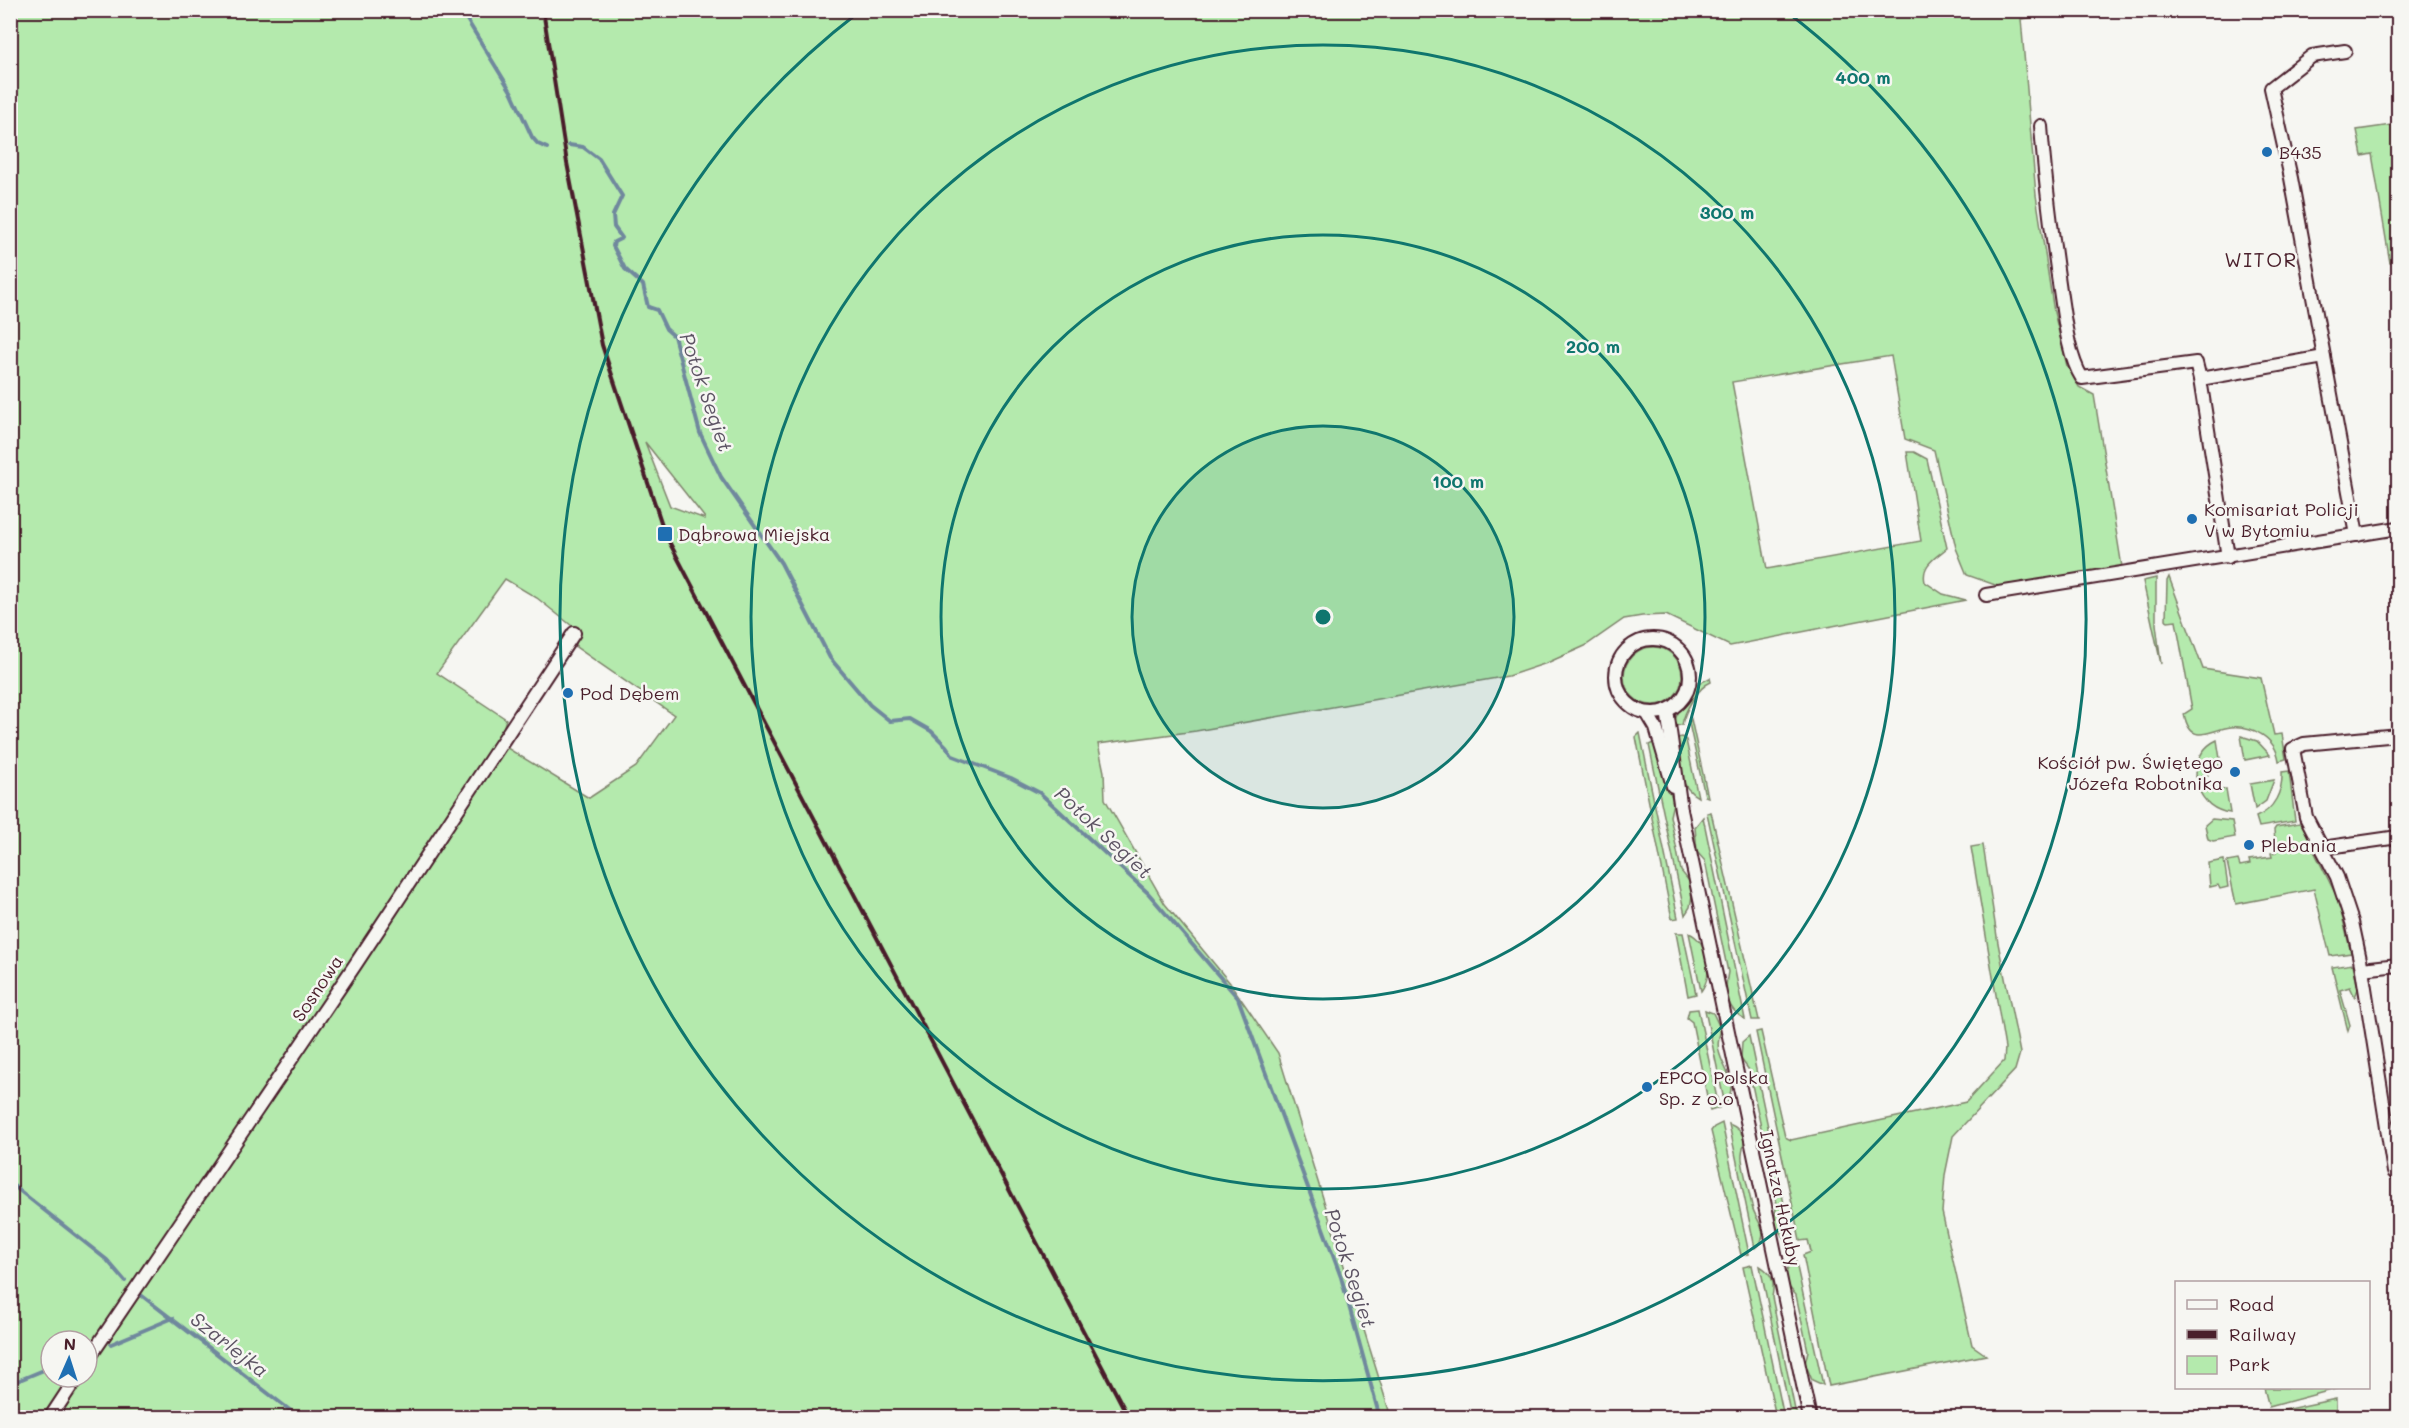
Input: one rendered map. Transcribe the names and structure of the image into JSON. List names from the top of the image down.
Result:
{
  "streets": {
    "street": ["Sosnowa", "Ignatza Hakuby"]
  },
  "districts": ["WITOR"],
  "water": ["Potok Segiet", "Szarlejka"],
  "places": {
    "other": [
      "B435",
      "Komisariat Policji V w Bytomiu",
      "Pod Dębem",
      "Kościół pw. Świętego Józefa Robotnika",
      "Plebania",
      "EPCO Polska Sp. z o.o"
    ],
    "transit": ["Dąbrowa Miejska"]
  },
  "legend": ["Road", "Railway", "Park"],
  "north": "top",
  "rings": [
    "400 m",
    "300 m",
    "200 m",
    "100 m"
  ]
}
